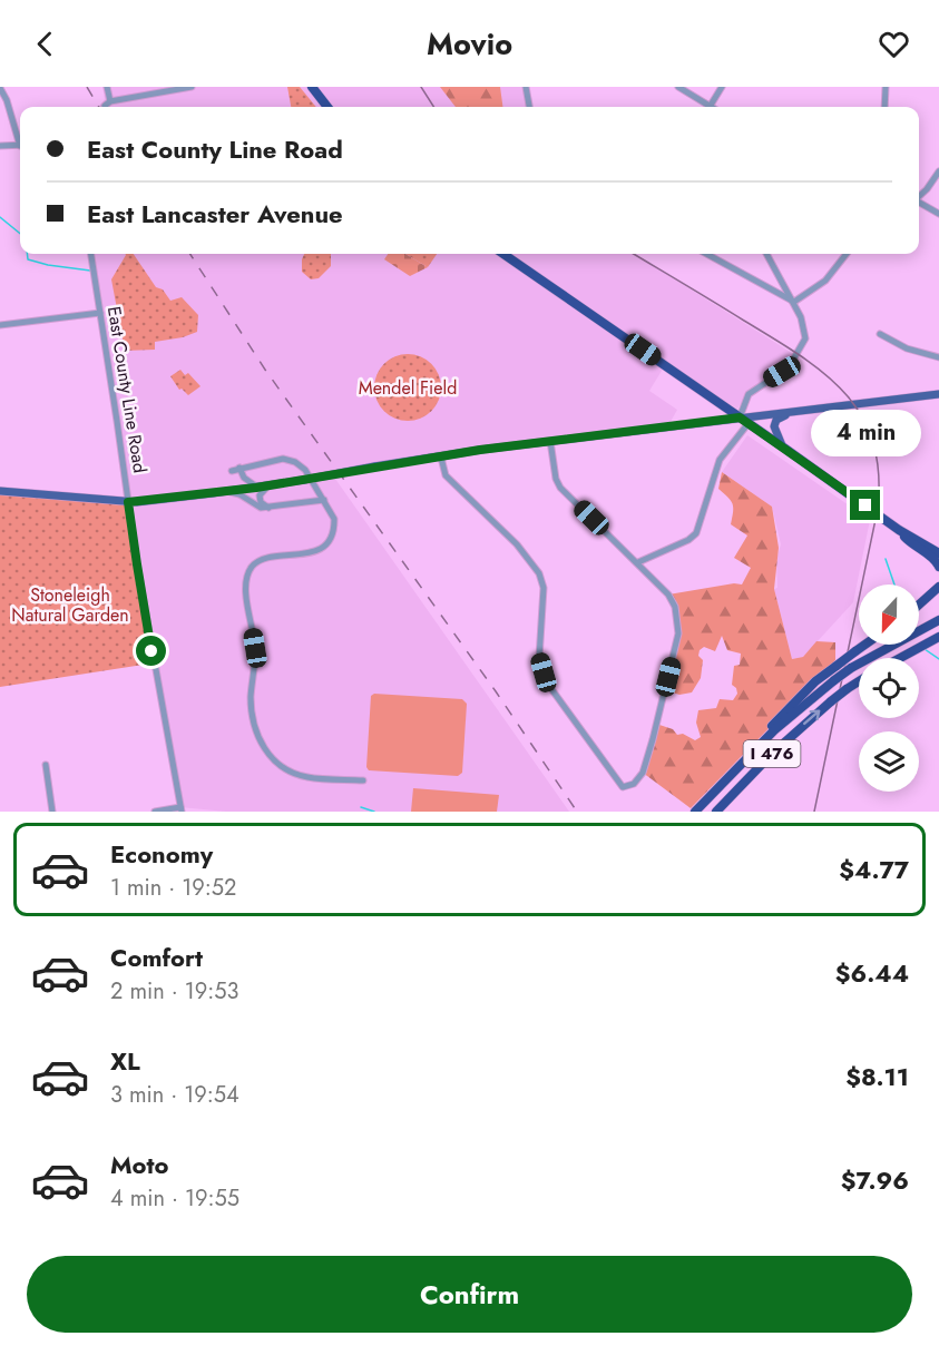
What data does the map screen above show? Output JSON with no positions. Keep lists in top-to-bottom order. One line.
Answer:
{"streets":{"highway":["I 476"],"street":["East County Line Road"]},"parks":["Mendel Field","Stoneleigh Natural Garden"],"north":"bottom","page":{"header":"Movio","banner":["East County Line Road","East Lancaster Avenue"],"bubble":"4 min","list":[{"name":"Economy","note":"1 min · 19:52","value":"$4.77"},{"name":"Comfort","note":"2 min · 19:53","value":"$6.44"},{"name":"XL","note":"3 min · 19:54","value":"$8.11"},{"name":"Moto","note":"4 min · 19:55","value":"$7.96"}],"buttons":"Confirm"}}
